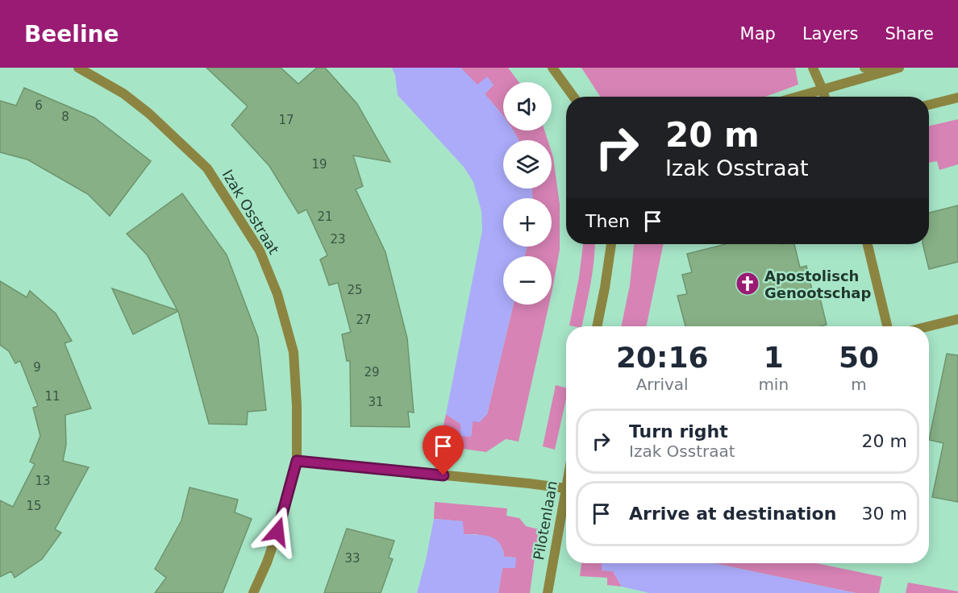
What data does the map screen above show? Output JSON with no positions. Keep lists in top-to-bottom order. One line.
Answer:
{"streets":{"street":["Izak Osstraat","Pilotenlaan"]},"places":{"church":["Apostolisch Genootschap"]},"house_numbers":["6","8","17","19","21","23","25","27","9","29","11","31","13","15","33"],"page":{"header":"Beeline","nav":["Map","Layers","Share"],"map_buttons":["+","−"],"turn":["20 m","Izak Osstraat"],"then":"Then","eta":["20:16","Arrival","1","min","50","m"],"list":[{"name":"Turn right","note":"Izak Osstraat","value":"20 m"},{"name":"Arrive at destination","value":"30 m"}]}}
